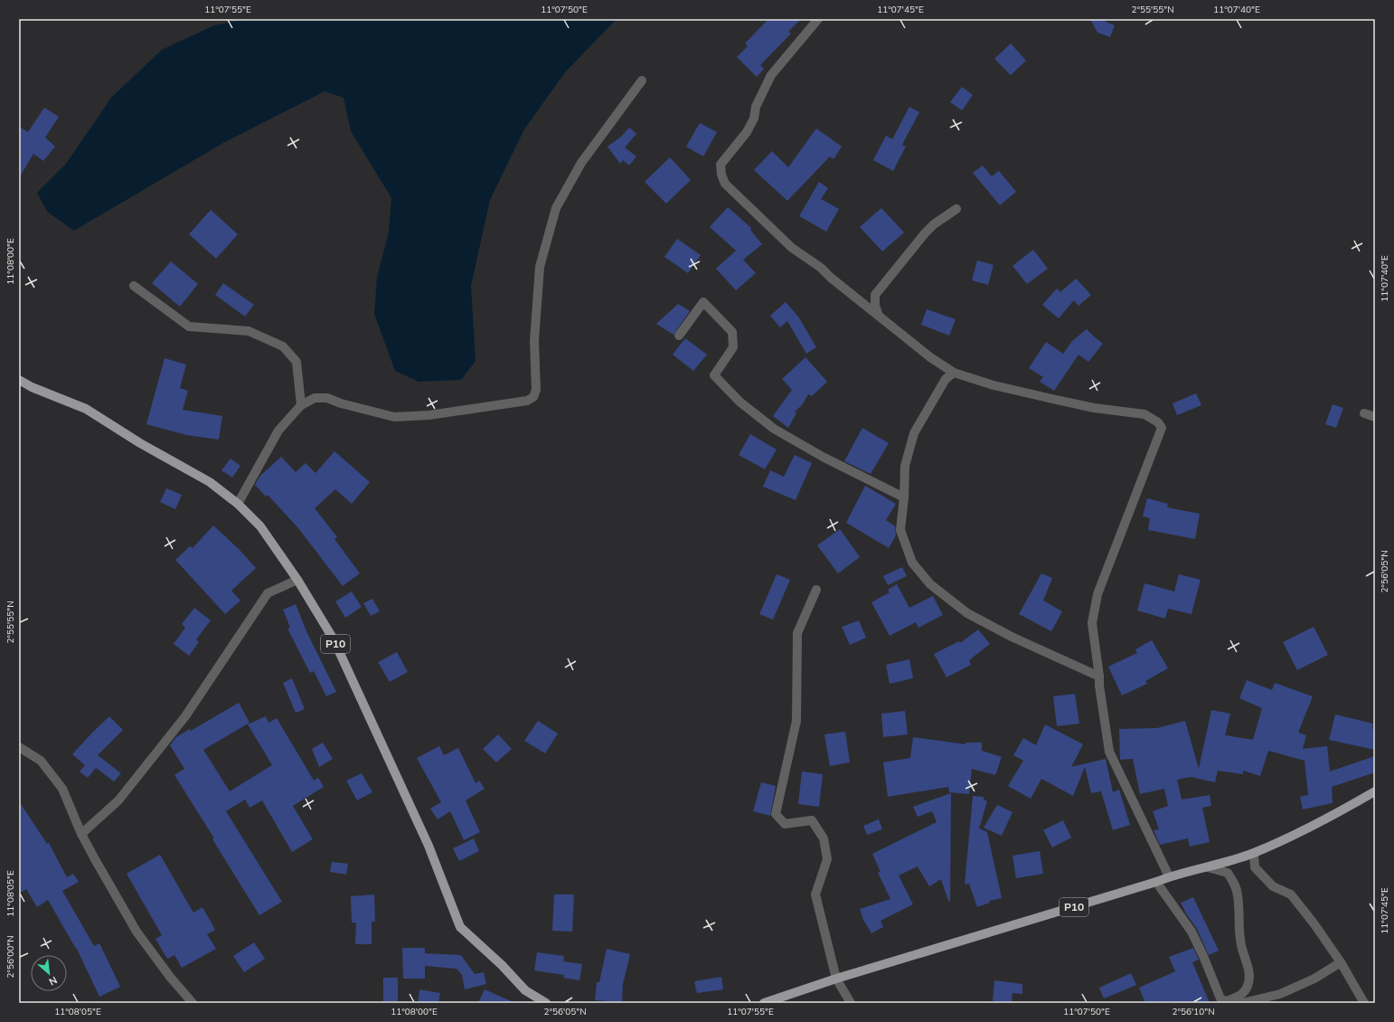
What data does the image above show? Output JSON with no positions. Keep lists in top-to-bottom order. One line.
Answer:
{"streets":{"main road":["P10"]},"north":"bottom right","coordinates":["11°07'55\"E","11°07'50\"E","11°07'45\"E","2°55'55\"N","11°07'40\"E","11°08'00\"E","2°56'05\"N","11°08'05\"E","2°56'00\"N","2°56'10\"N"]}
